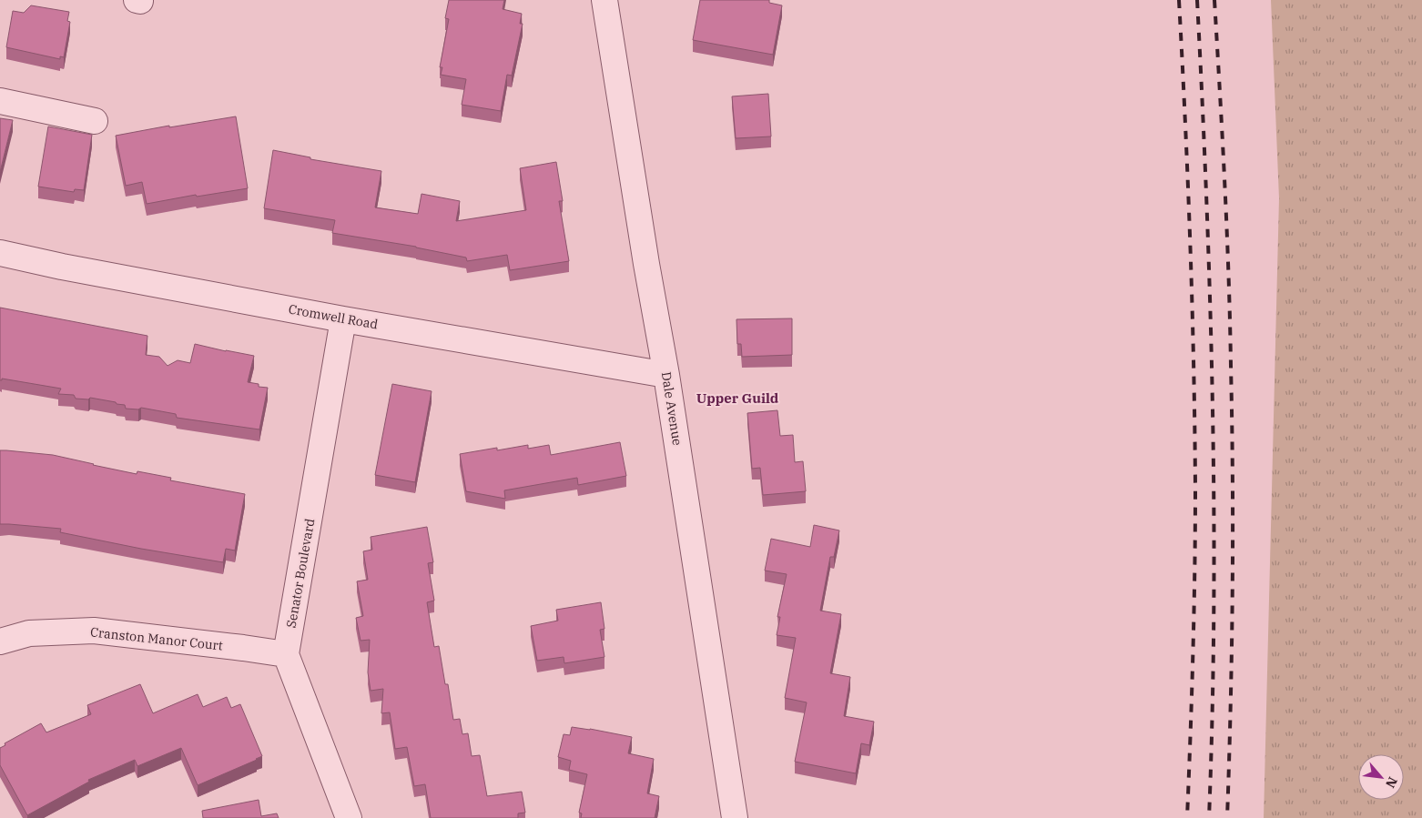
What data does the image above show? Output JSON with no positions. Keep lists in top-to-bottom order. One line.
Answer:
{"streets":{"street":["Cromwell Road","Dale Avenue","Senator Boulevard","Cranston Manor Court"]},"crossings":[["Cromwell Road","Dale Avenue"],["Cromwell Road","Senator Boulevard"],["Senator Boulevard","Cranston Manor Court"]],"districts":["Upper Guild"],"north":"bottom right"}
